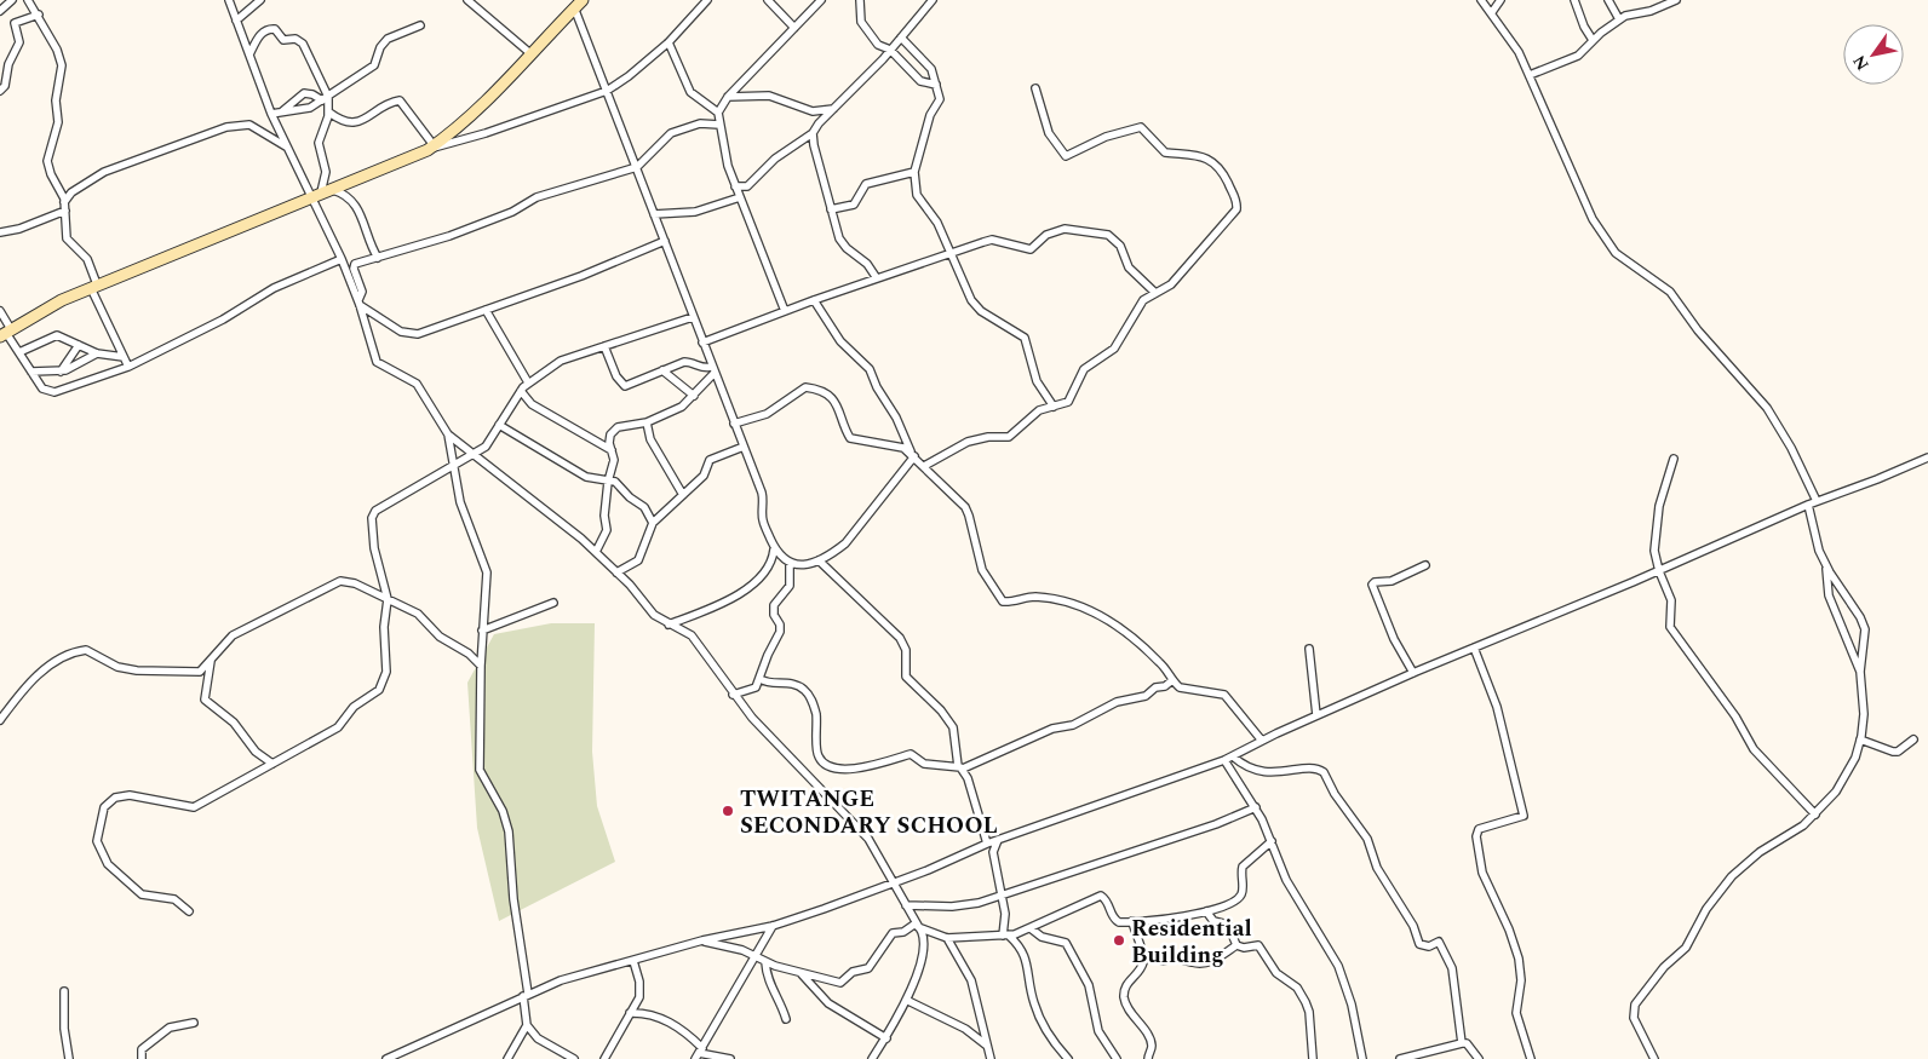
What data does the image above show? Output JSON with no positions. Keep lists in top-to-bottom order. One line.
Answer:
{"places":["TWITANGE SECONDARY SCHOOL","Residential Building"],"north":"bottom left"}
